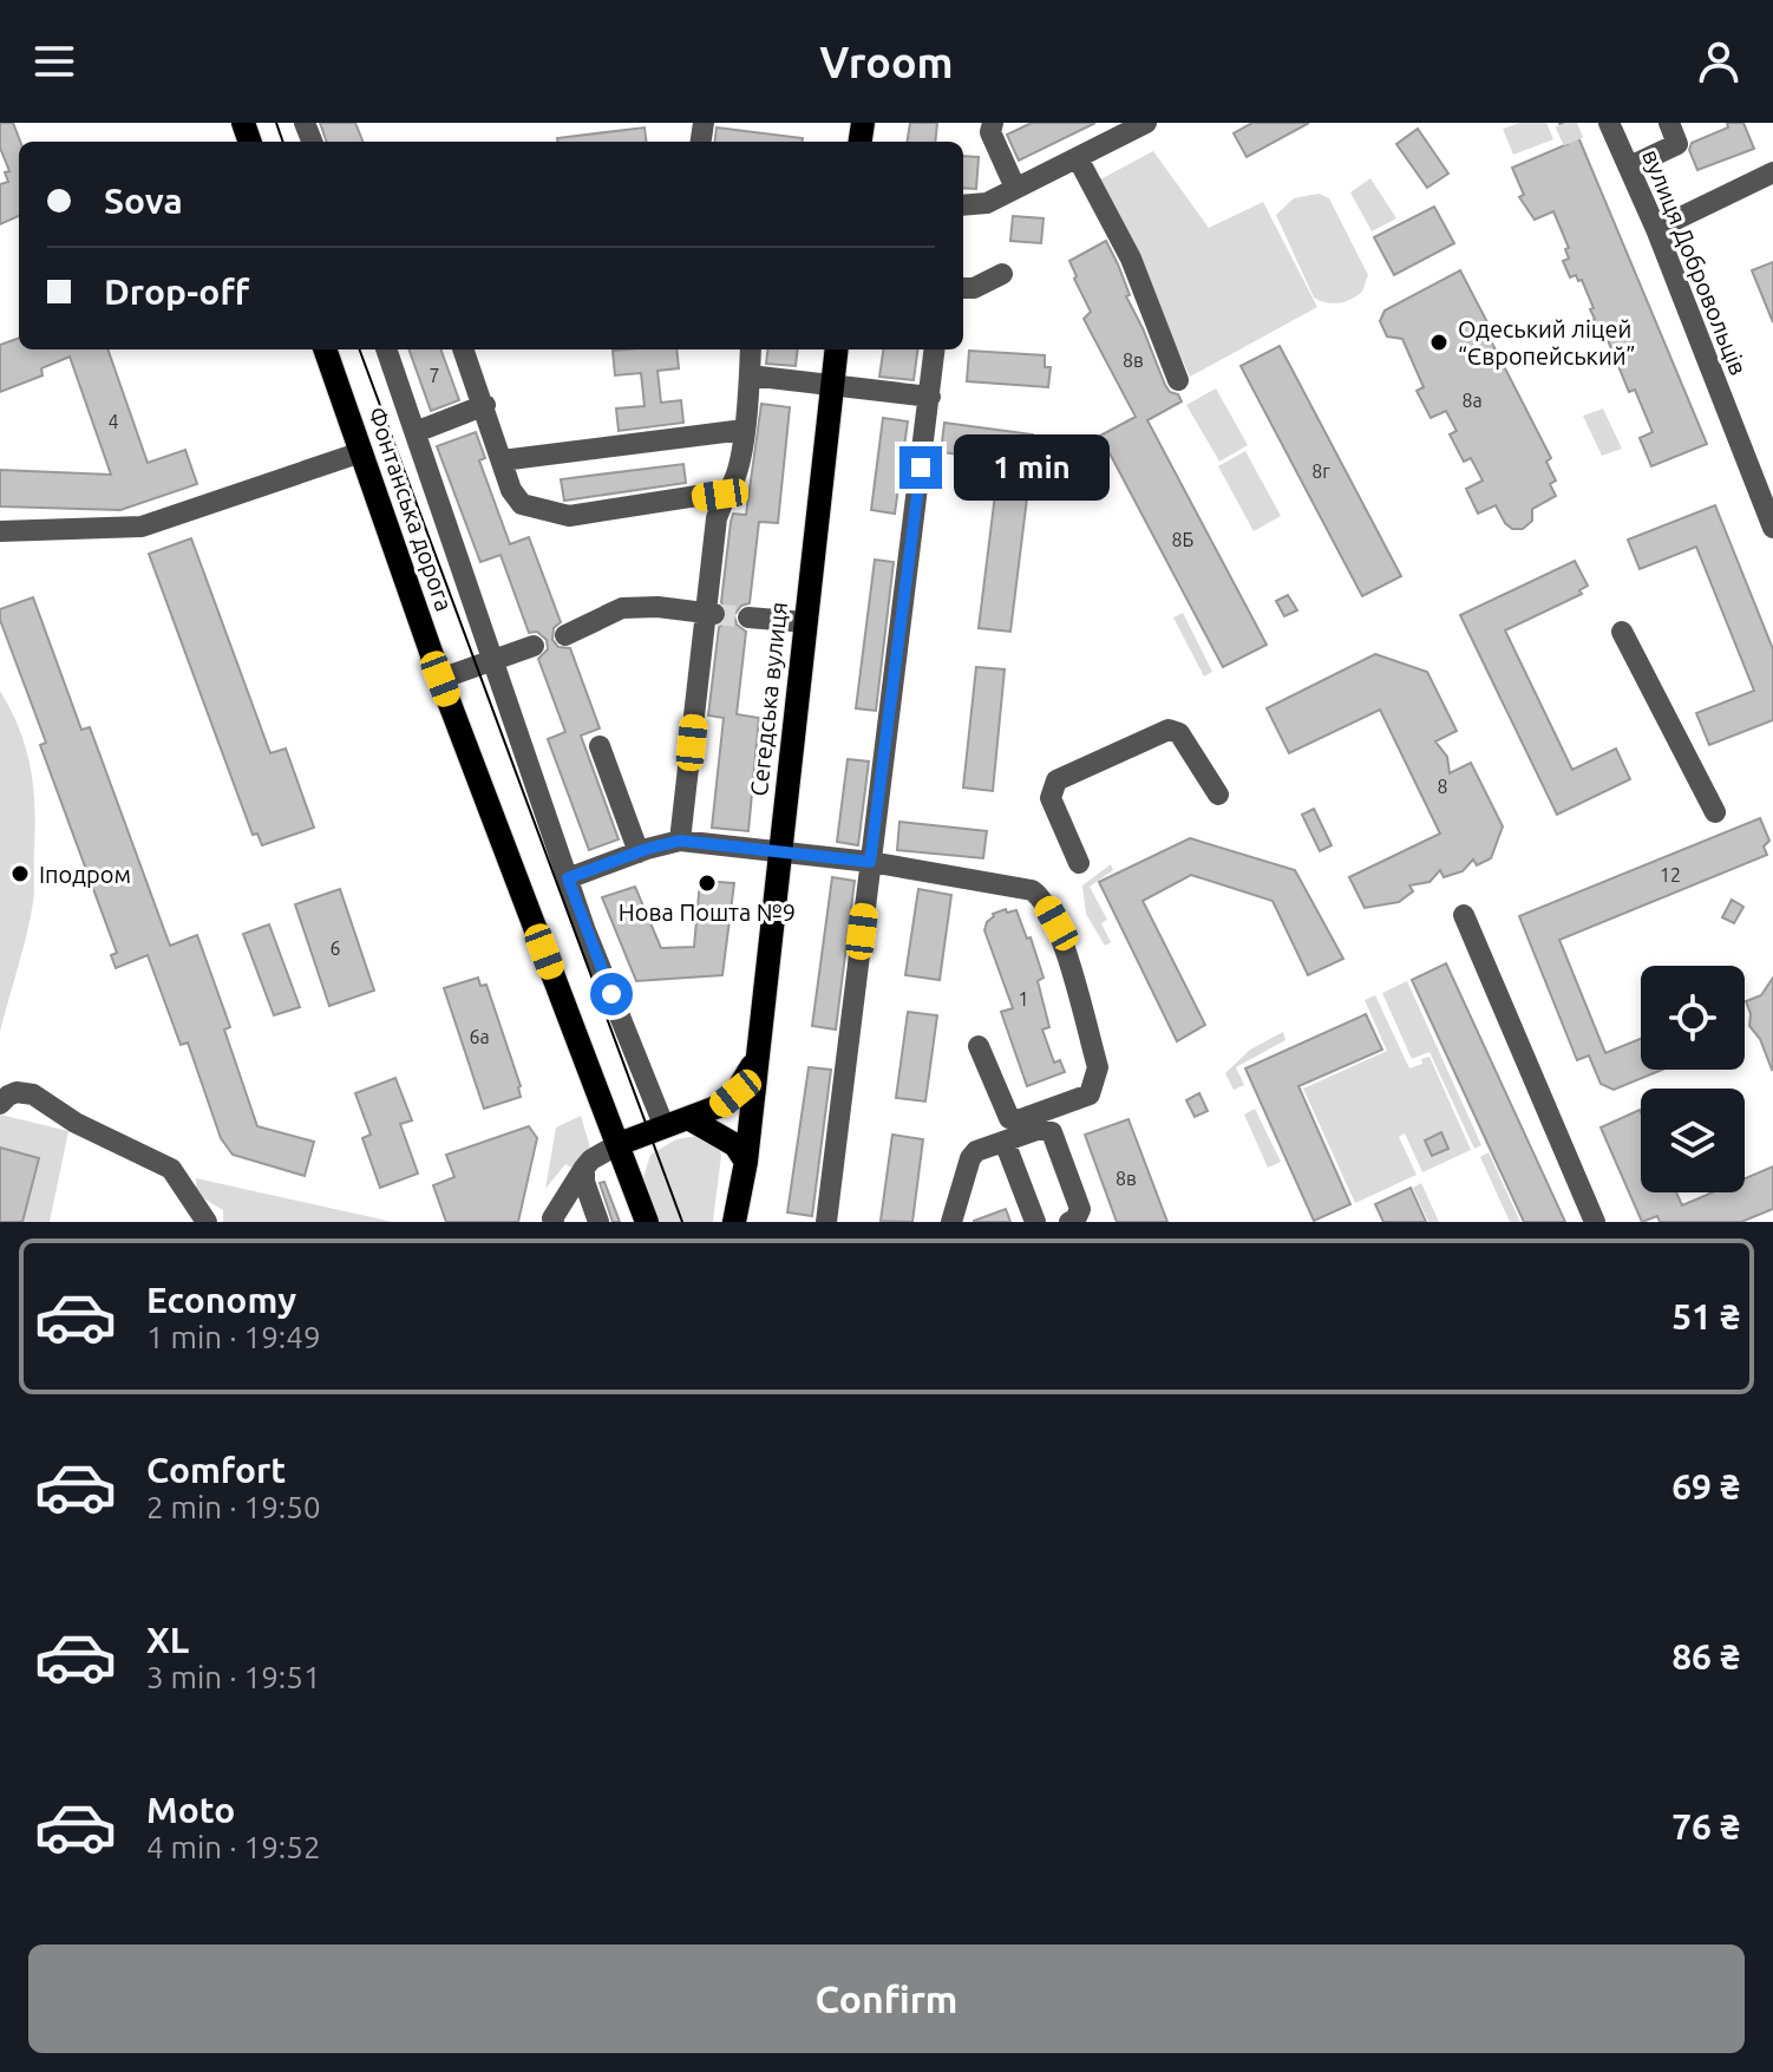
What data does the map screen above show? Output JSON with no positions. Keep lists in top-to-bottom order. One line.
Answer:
{"streets":{"main road":["Фонтанська дорога","Сегедська вулиця"],"street":["вулиця Добровольців"]},"crossings":[["Фонтанська дорога","Сегедська вулиця"]],"places":["Одеський ліцей “Європейський”","Іподром","Нова Пошта №9"],"house_numbers":["8в","7","8а","4","8г","8Б","8","12","6","1","6а","8в"],"page":{"header":"Vroom","banner":["Sova","Drop-off"],"bubble":"1 min","list":[{"name":"Economy","note":"1 min · 19:49","value":"51 ₴"},{"name":"Comfort","note":"2 min · 19:50","value":"69 ₴"},{"name":"XL","note":"3 min · 19:51","value":"86 ₴"},{"name":"Moto","note":"4 min · 19:52","value":"76 ₴"}],"buttons":"Confirm"}}
